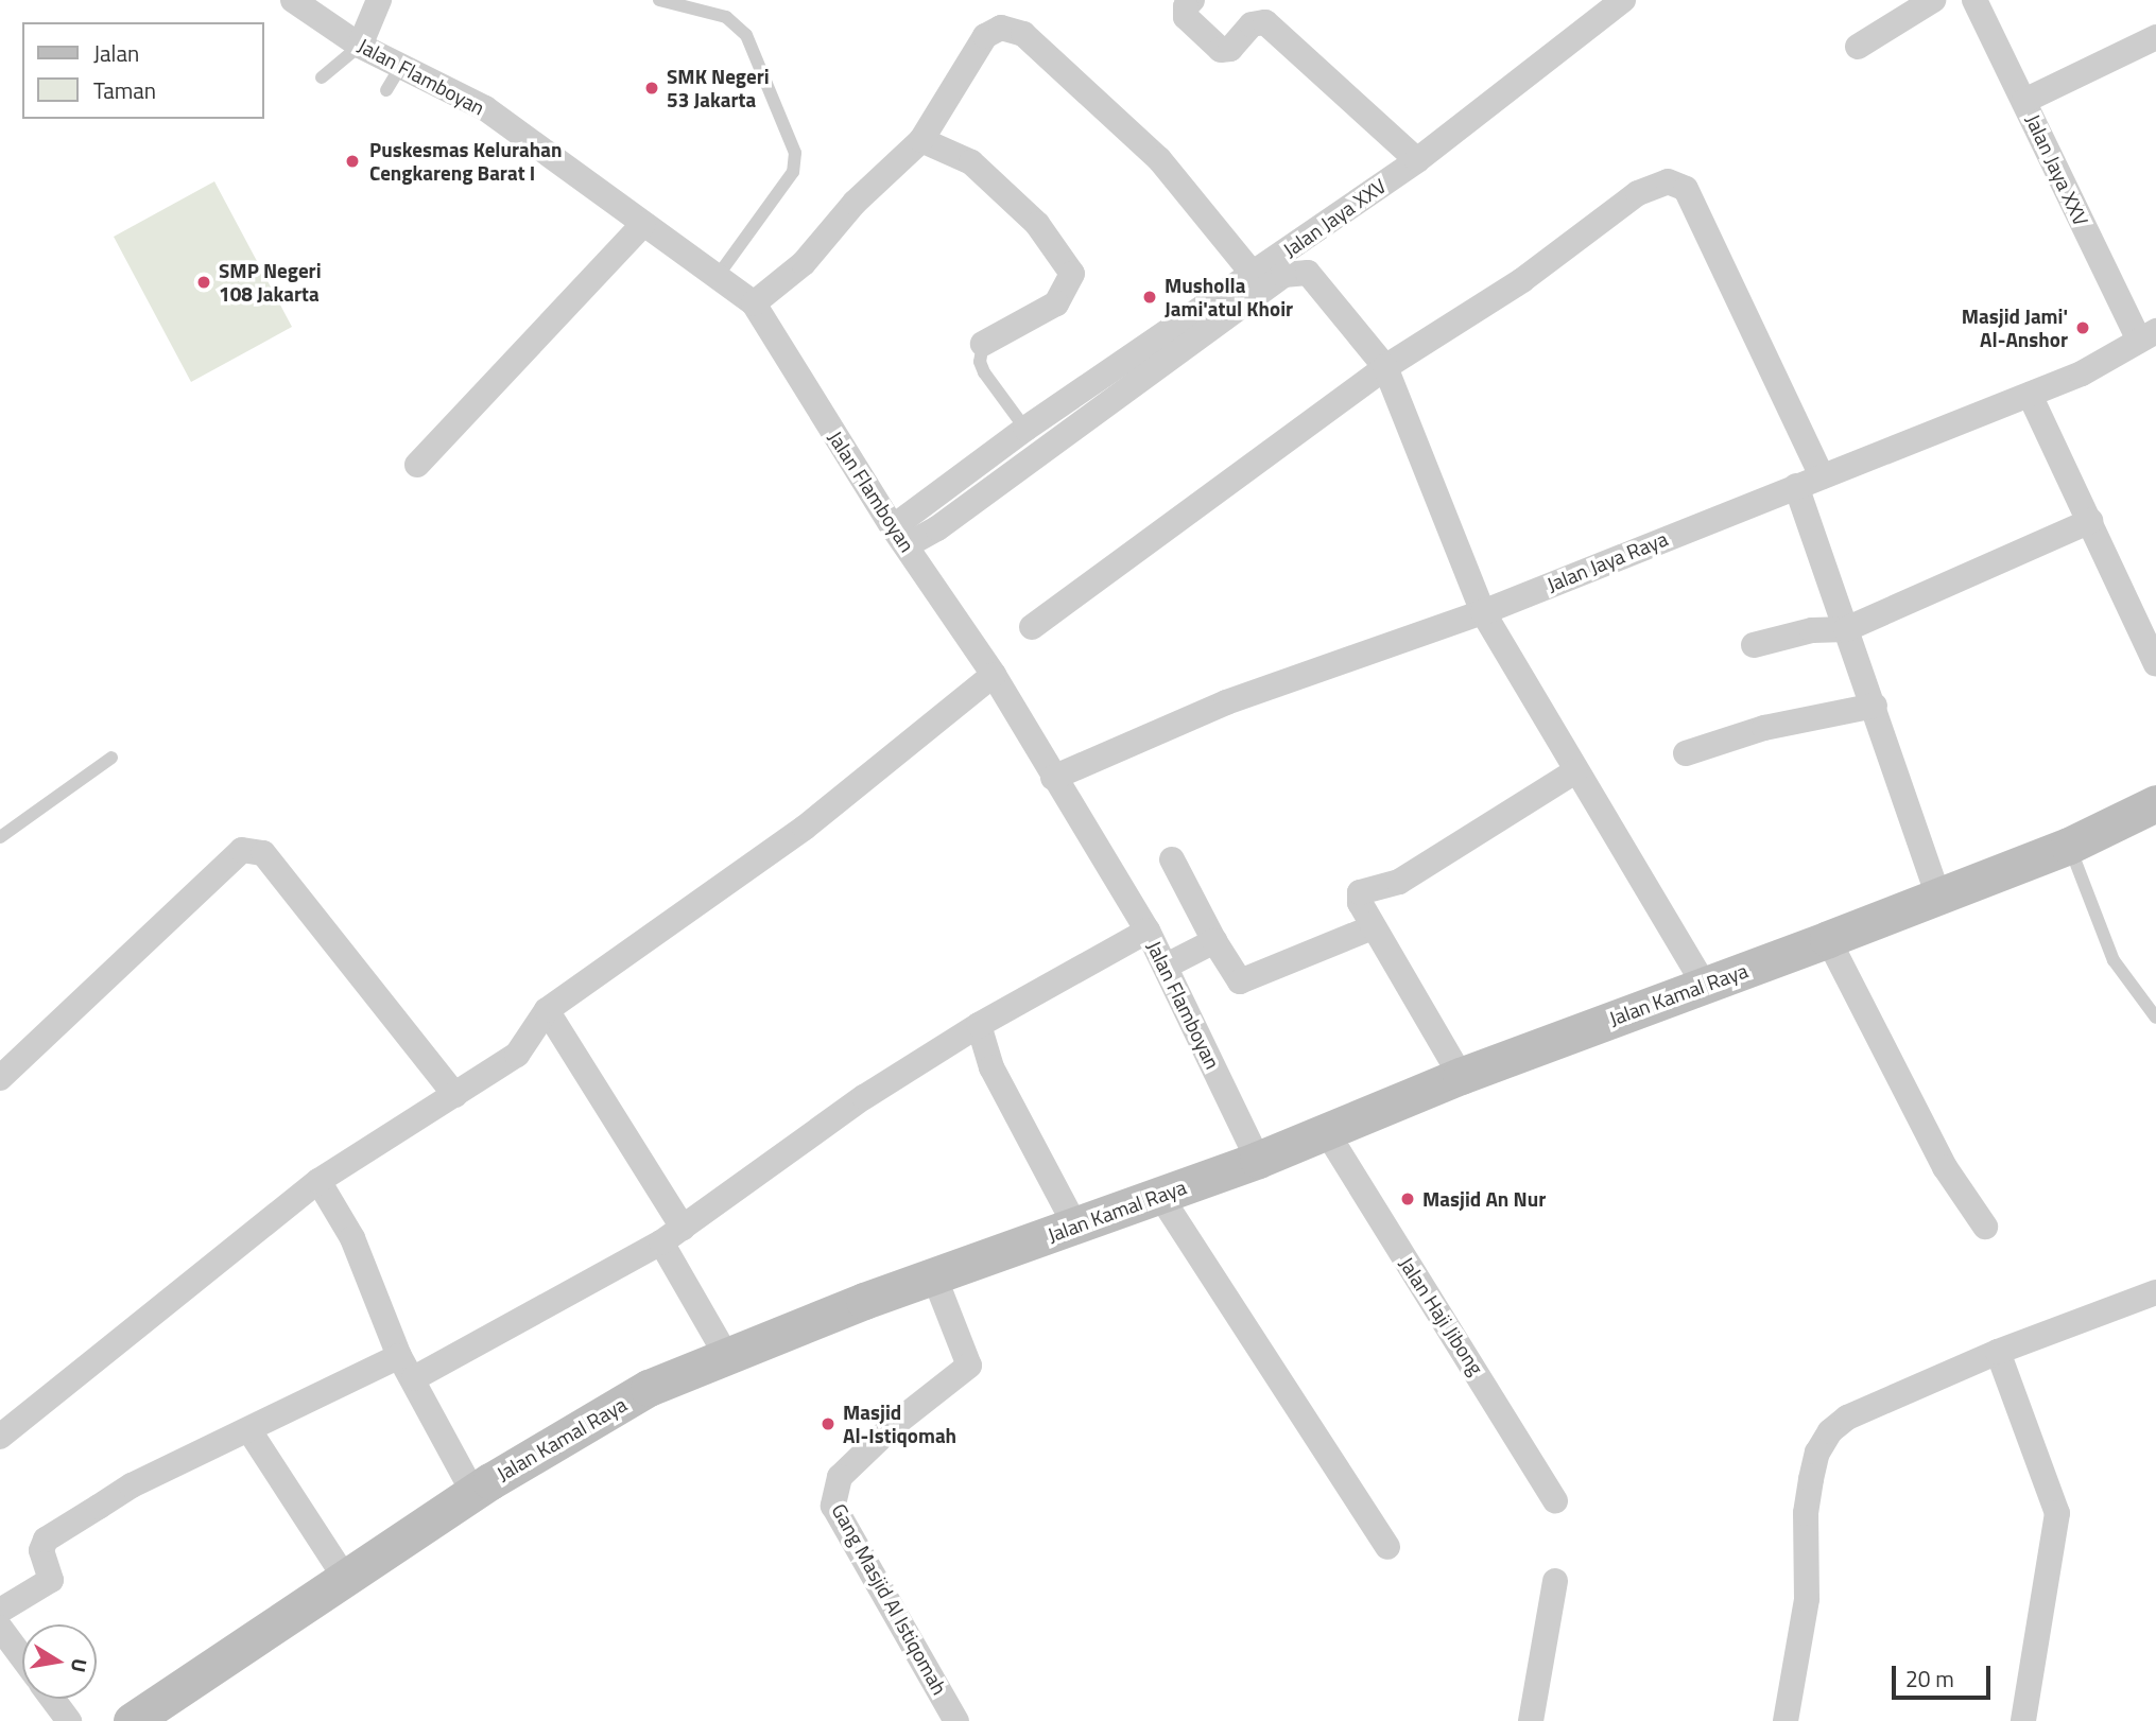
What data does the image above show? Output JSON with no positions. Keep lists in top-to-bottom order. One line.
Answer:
{"streets":{"main road":["Jalan Kamal Raya"],"street":["Jalan Flamboyan","Jalan Jaya XXV","Jalan Jaya Raya","Jalan Haji Jibong","Gang Masjid Al Istiqomah"]},"crossings":[["Jalan Flamboyan","Jalan Jaya XXV"],["Jalan Flamboyan","Jalan Jaya Raya"],["Jalan Flamboyan","Jalan Kamal Raya"],["Jalan Jaya XXV","Jalan Jaya Raya"],["Jalan Kamal Raya","Jalan Haji Jibong"],["Jalan Kamal Raya","Gang Masjid Al Istiqomah"]],"places":["SMK Negeri 53 Jakarta","Puskesmas Kelurahan Cengkareng Barat I","SMP Negeri 108 Jakarta","Musholla Jami'atul Khoir","Masjid Jami' Al-Anshor","Masjid An Nur","Masjid Al-Istiqomah"],"legend":["Jalan","Taman"],"scale_bar":"20 m","north":"right"}
